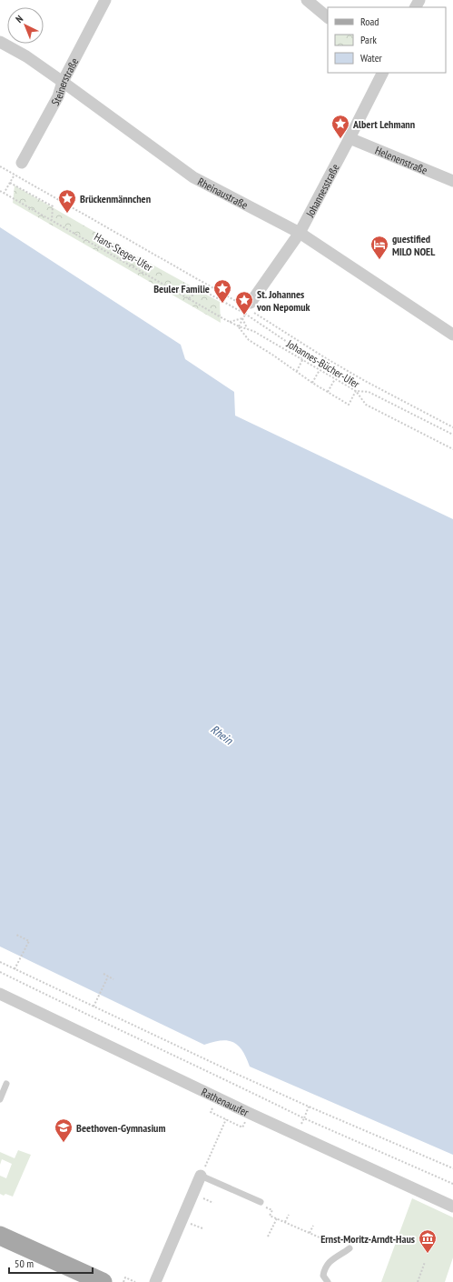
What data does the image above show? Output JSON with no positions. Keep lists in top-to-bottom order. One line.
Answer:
{"streets":{"street":["Steinerstraße","Helenenstraße","Johannesstraße","Rheinaustraße","Rathenauufer"],"path":["Hans-Steger-Ufer","Johannes-Bücher-Ufer"]},"crossings":[["Steinerstraße","Rheinaustraße"],["Helenenstraße","Johannesstraße"],["Johannesstraße","Rheinaustraße"],["Hans-Steger-Ufer","Johannes-Bücher-Ufer"]],"water":["Rhein"],"places":{"place":["Albert Lehmann","Brückenmännchen","Beuler Familie","St. Johannes von Nepomuk"],"hotel":["guestified MILO NOEL"],"school or university":["Beethoven-Gymnasium"],"museum":["Ernst-Moritz-Arndt-Haus"]},"legend":["Road","Park","Water"],"scale_bar":"50 m","north":"top left"}
